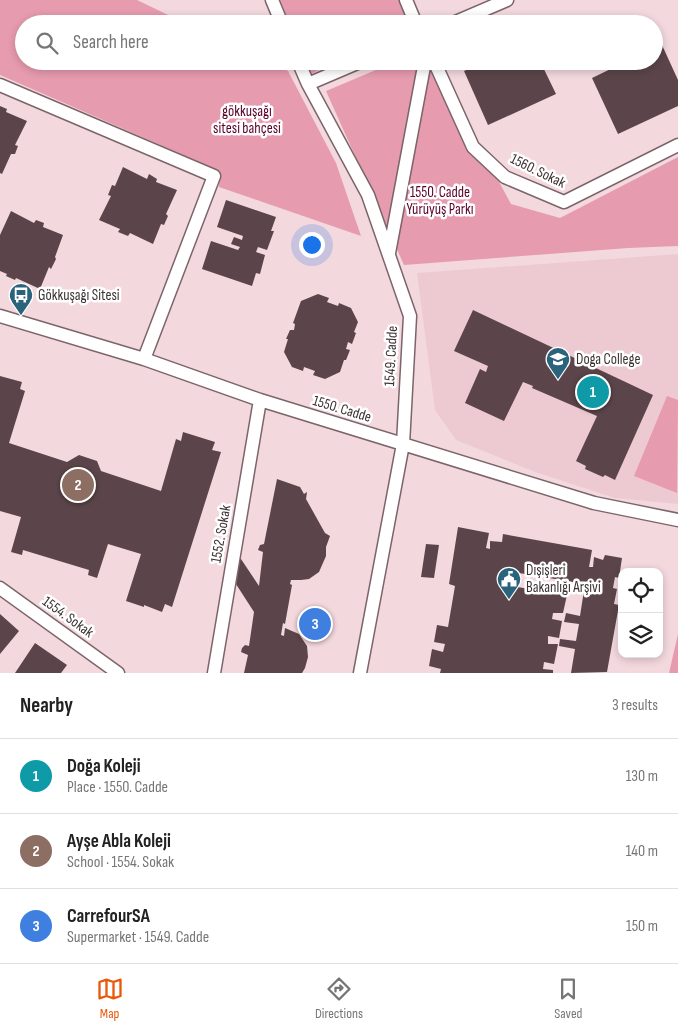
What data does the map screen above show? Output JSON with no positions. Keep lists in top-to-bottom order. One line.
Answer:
{"streets":{"street":["1560. Sokak","1549. Cadde","1550. Cadde","1552. Sokak","1554. Sokak"]},"crossings":[["1549. Cadde","1550. Cadde"],["1550. Cadde","1552. Sokak"]],"parks":["gökkuşağı sitesi bahçesi","1550. Cadde Yürüyüş Parkı"],"places":{"bus stop":["Gökkuşağı Sitesi"],"school or university":["Doga College"],"public building":["Dışişleri Bakanlığı Arşivi"]},"page":{"search":"Search here","pins":["1","2","3"],"heading":["Nearby","3 results"],"list":[{"mark":"1","name":"Doğa Koleji","note":"Place · 1550. Cadde","value":"130 m"},{"mark":"2","name":"Ayşe Abla Koleji","note":"School · 1554. Sokak","value":"140 m"},{"mark":"3","name":"CarrefourSA","note":"Supermarket · 1549. Cadde","value":"150 m"}],"nav":["Map","Directions","Saved"]}}
